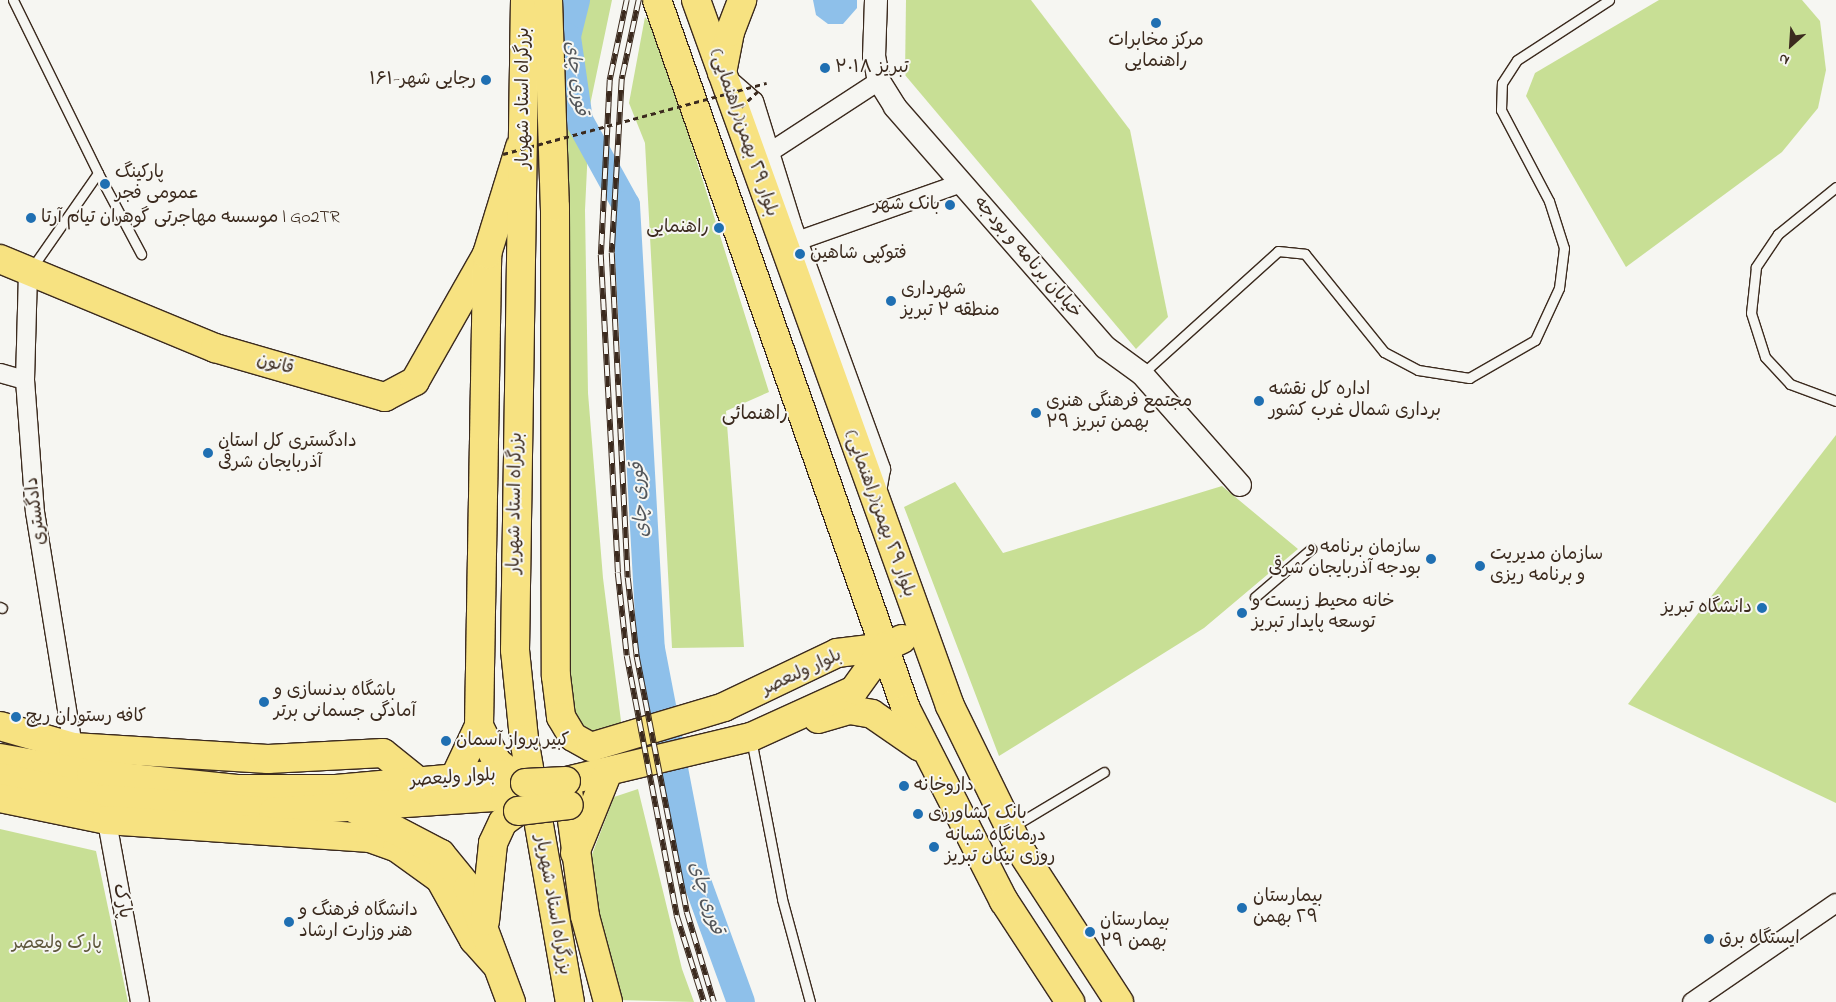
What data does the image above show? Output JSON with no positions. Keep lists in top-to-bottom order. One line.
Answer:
{"streets":{"main road":["بزرگراه استاد شهریار","بلوار ٢٩ بهمن(راهنمایی)","قانون","بلوار ولىعصر","بلوار ولیعصر"],"street":["خیابان برنامه و بودجه","دادگستری","پارک"]},"crossings":[["بزرگراه استاد شهریار","بلوار ولىعصر"],["بلوار ٢٩ بهمن(راهنمایی)","بلوار ولىعصر"],["قانون","دادگستری"],["بلوار ولیعصر","پارک"]],"districts":["راهنمائی"],"water":["قوری چای"],"parks":["پارک ولیعصر"],"places":["مرکز مخابرات راهنمایی","تبریز ۲۰۱۸","۱۶۱-رجایی شهر","پارکینگ عمومی فجر","بانک شهر","موسسه مهاجرتی گوهران تیام آرتا | Go2TR","راهنمایی","فتوکپی شاهین","شهرداری منطقه ۲ تبریز","اداره کل نقشه برداری شمال غرب کشور","مجتمع فرهنگی هنری ۲۹ بهمن تبریز","دادگستری کل استان آذربایجان شرقی","سازمان برنامه و بودجه آذربایجان شرقی","سازمان مدیریت و برنامه ریزی","دانشگاه تبریز","خانه محیط زیست و توسعه پایدار تبریز","باشگاه بدنسازی و آمادگی جسمانی برتر","کافه رستوران ریچ","کبیر پرواز آسمان","داروخانه","بانک کشاورزی","درمانگاه شبانه روزی نیکان تبریز","بیمارستان ٢٩ بهمن","دانشگاه فرهنگ و هنر وزارت ارشاد","بیمارستان ۲۹ بهمن","ایستگاه برق"],"north":"bottom left"}
